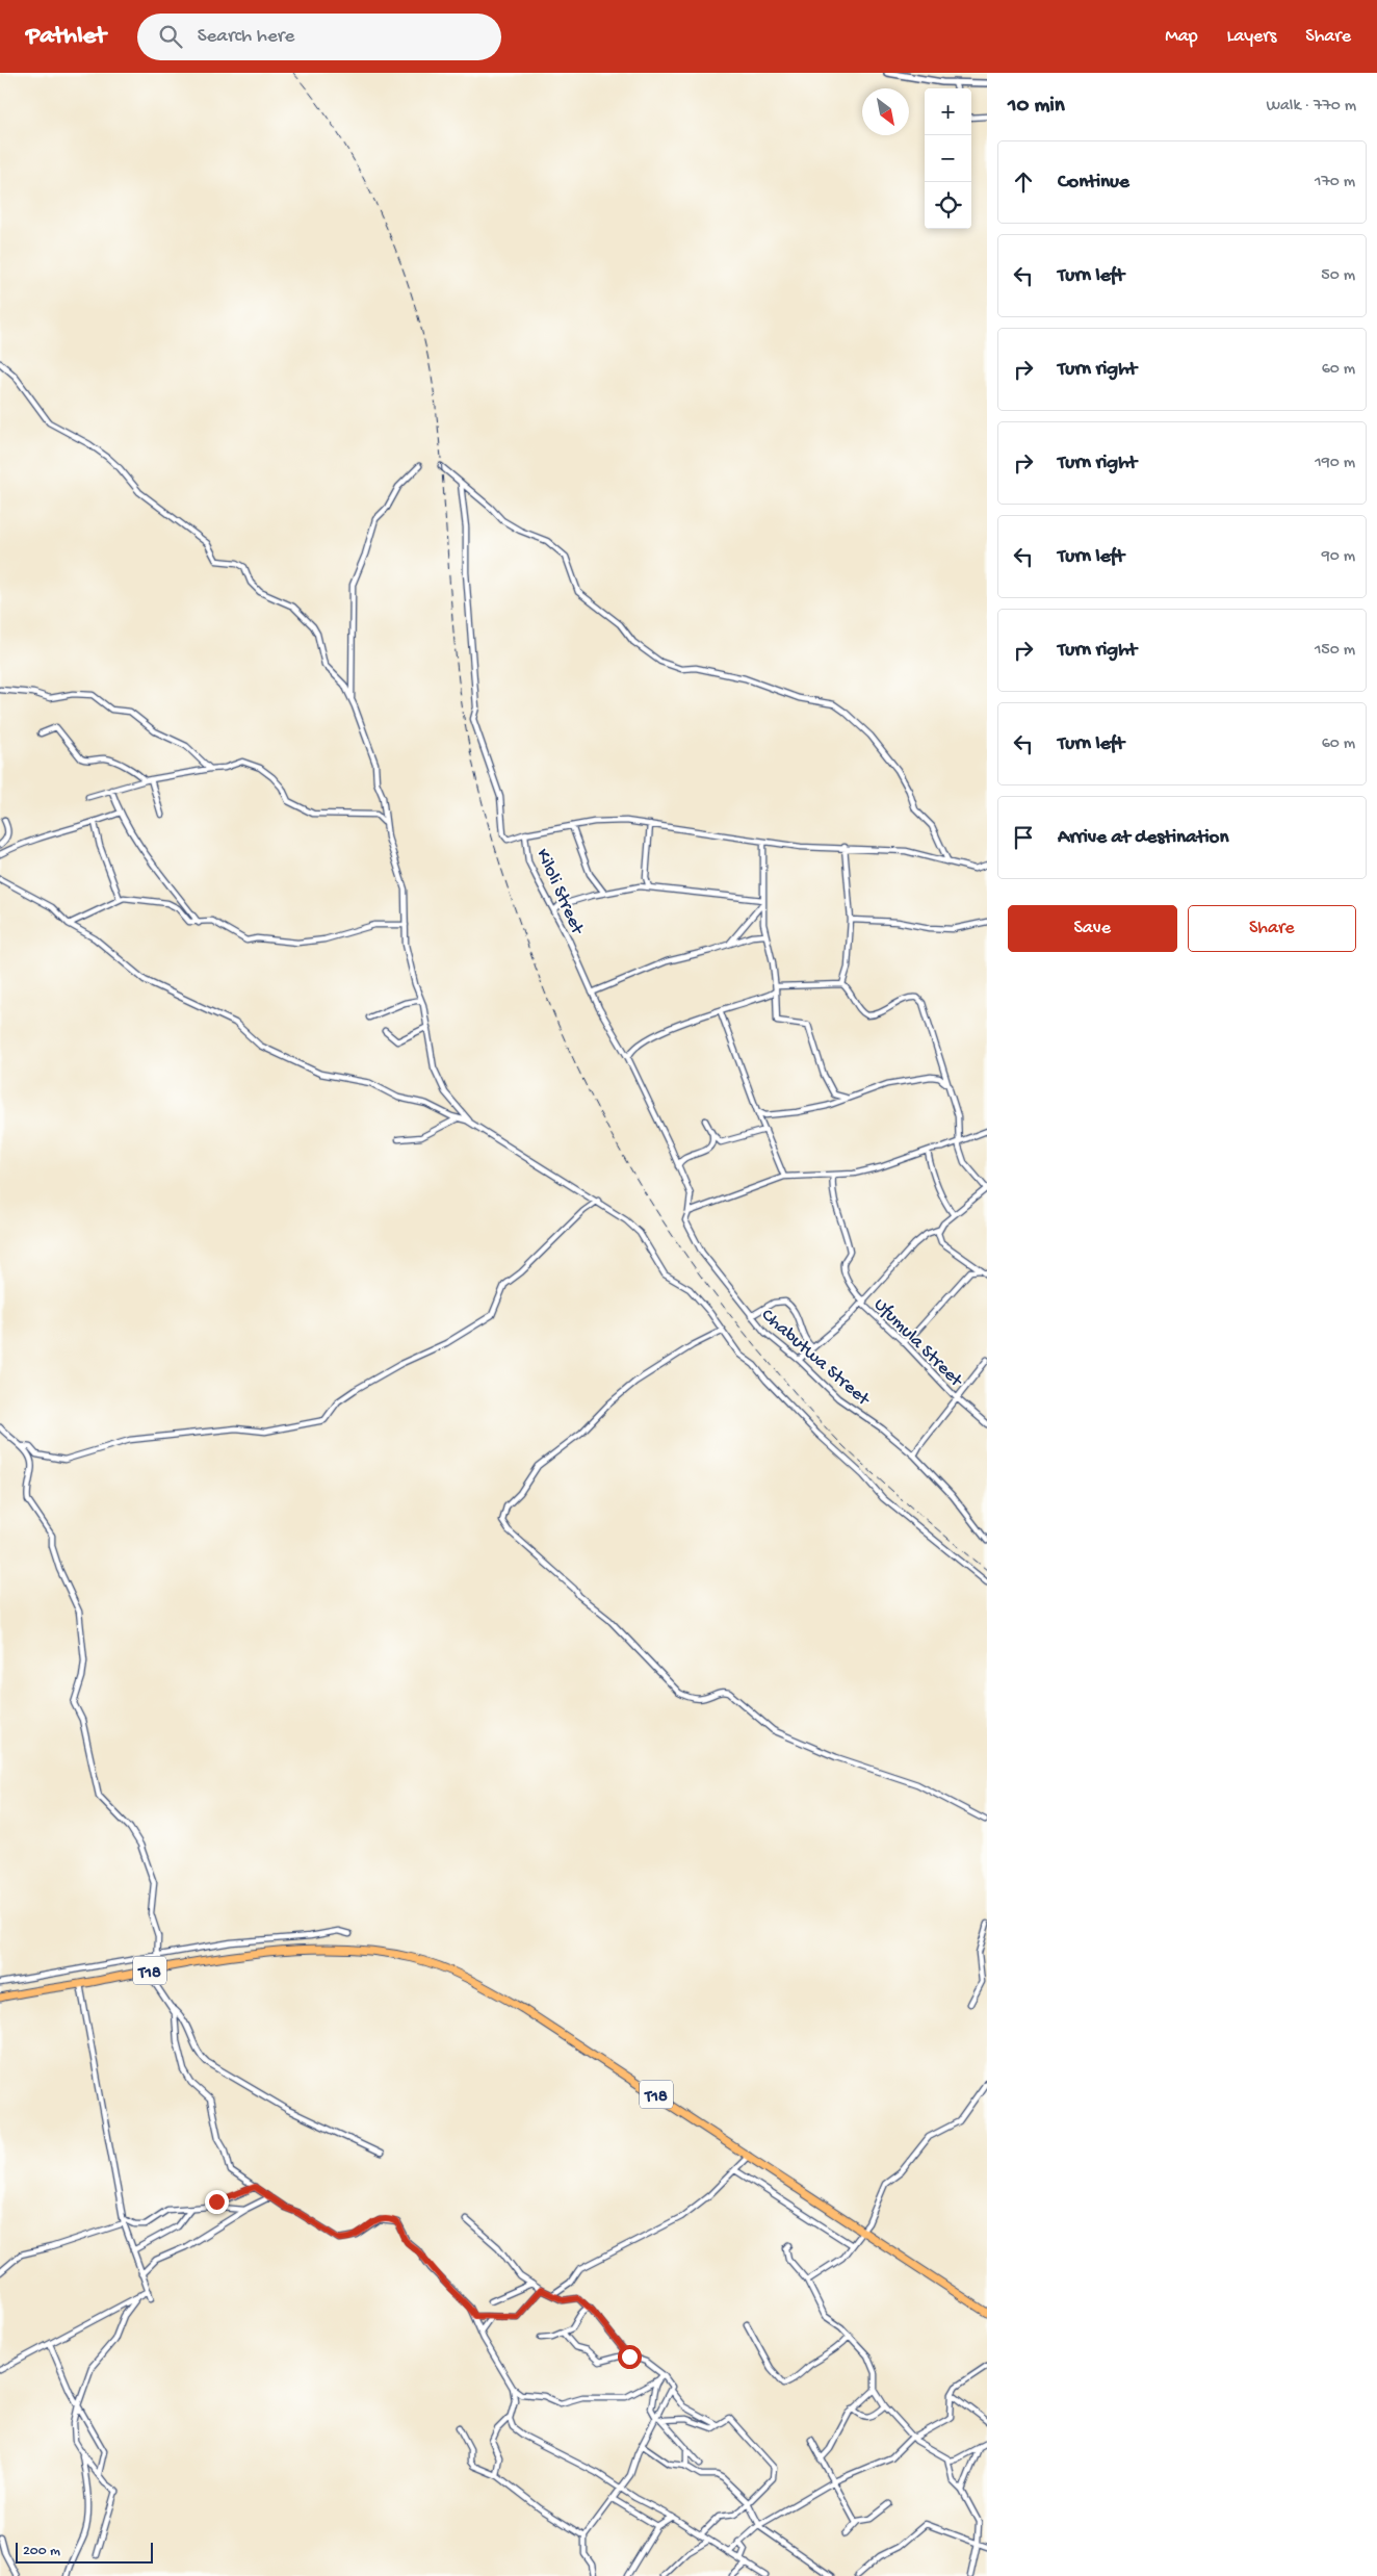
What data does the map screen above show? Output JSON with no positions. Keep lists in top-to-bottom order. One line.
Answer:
{"streets":{"highway":["T18"],"street":["Kiloli Street","Ufumula Street","Chabutwa Street"]},"crossings":[["Kiloli Street","Chabutwa Street"]],"scale_bar":"200 m","north":"bottom right","page":{"header":"Pathlet","search":"Search here","nav":["Map","Layers","Share"],"heading":["10 min","Walk · 770 m"],"map_buttons":["+","−"],"list":[["Continue","170 m"],["Turn left","50 m"],["Turn right","60 m"],["Turn right","190 m"],["Turn left","90 m"],["Turn right","150 m"],["Turn left","60 m"],"Arrive at destination"],"buttons":["Save","Share"],"scale":"200 m"}}
